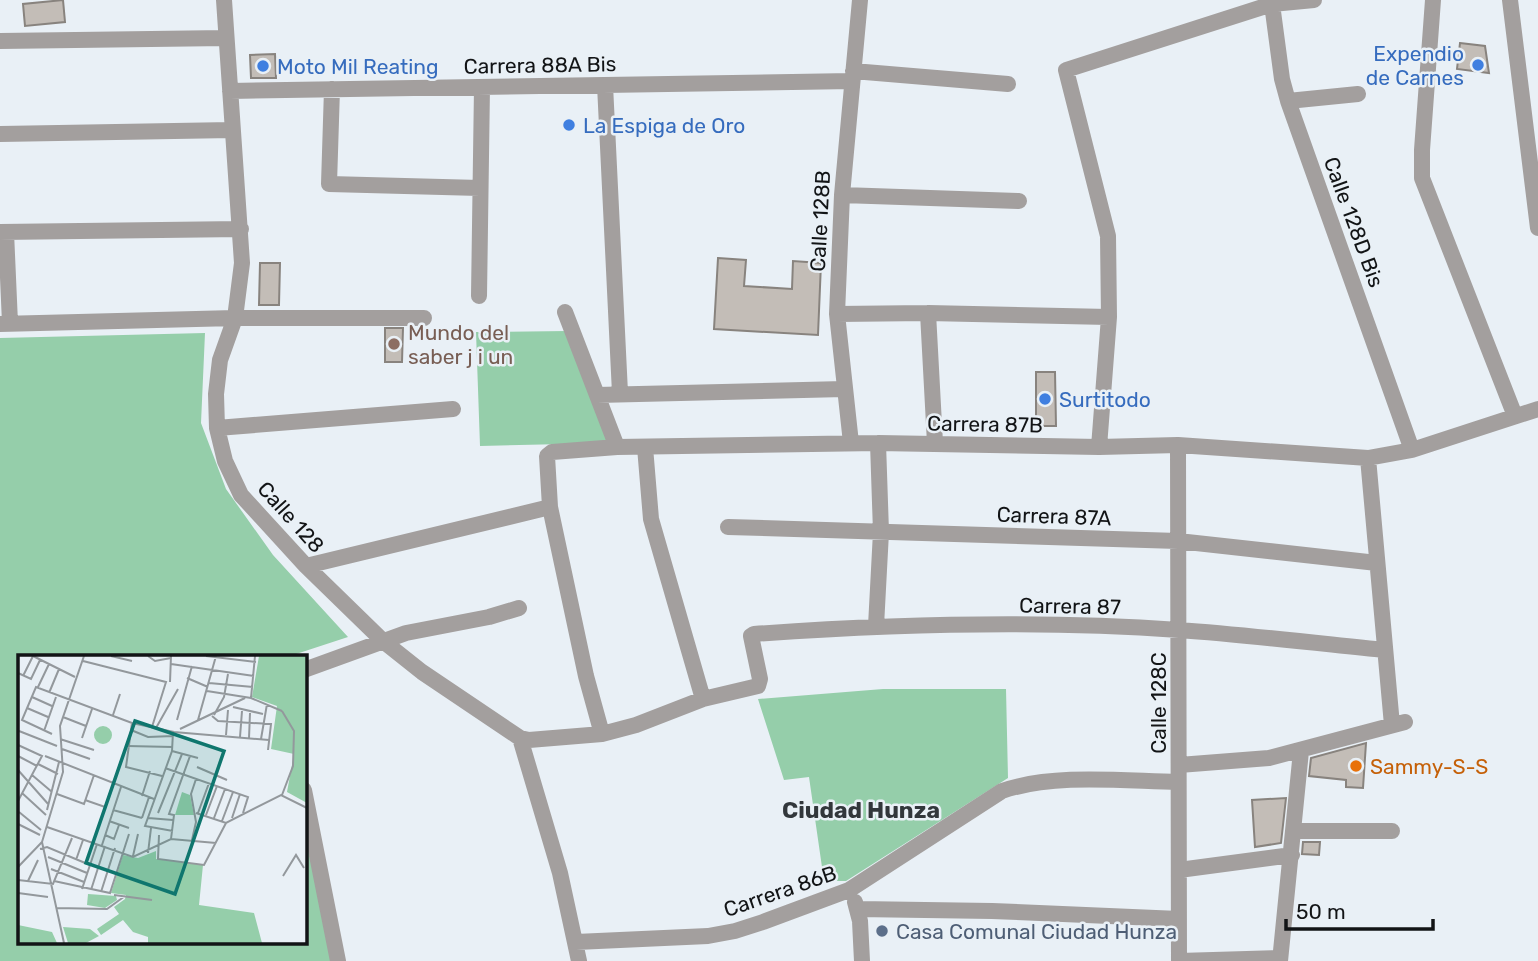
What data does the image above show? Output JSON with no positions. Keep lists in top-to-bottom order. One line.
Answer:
{"streets":{"street":["Carrera 88A Bis","Calle 128B","Calle 128D Bis","Carrera 87B","Carrera 87A","Calle 128","Carrera 87","Calle 128C","Carrera 86B"]},"crossings":[["Carrera 88A Bis","Calle 128B"],["Carrera 88A Bis","Calle 128"],["Calle 128B","Carrera 87B"],["Calle 128D Bis","Carrera 87B"],["Carrera 87B","Calle 128C"],["Carrera 87A","Calle 128C"],["Carrera 87","Calle 128C"],["Carrera 87","Carrera 86B"],["Calle 128C","Carrera 86B"]],"districts":["Ciudad Hunza"],"places":["Expendio de Carnes","Moto Mil Reating","La Espiga de Oro","Mundo del saber j i un","Surtitodo","Sammy-S-S","Casa Comunal Ciudad Hunza"],"scale_bar":"50 m"}
